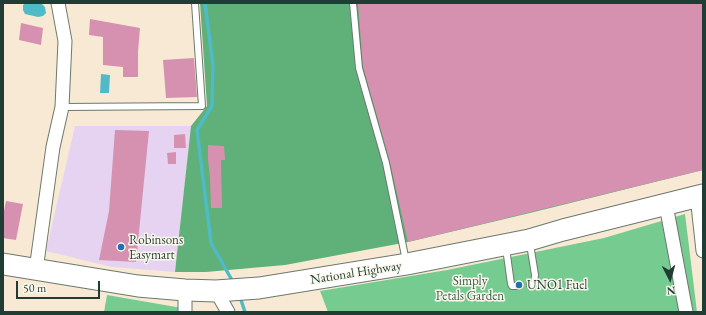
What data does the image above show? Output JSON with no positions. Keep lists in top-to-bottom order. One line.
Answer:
{"streets":{"main road":["National Highway"]},"parks":["Simply Petals Garden"],"places":["Robinsons Easymart","UNO1 Fuel"],"scale_bar":"50 m","north":"bottom"}
